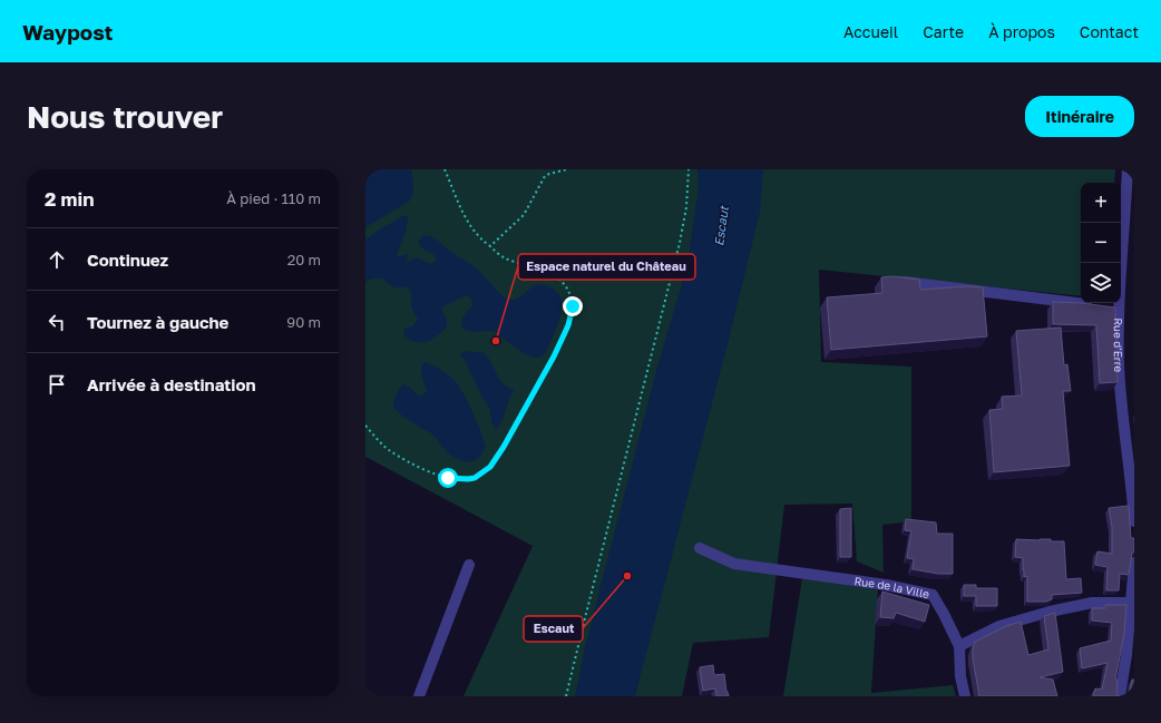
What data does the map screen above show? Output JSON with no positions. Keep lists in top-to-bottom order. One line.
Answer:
{"streets":{"street":["Rue d'Erre","Rue de la Ville"]},"water":["Escaut"],"places":["Espace naturel du Château","Escaut"],"page":{"header":"Waypost","nav":["Accueil","Carte","À propos","Contact"],"buttons":"Itinéraire","title":"Nous trouver","heading":["2 min","À pied · 110 m"],"map_buttons":["+","−"],"list":[["Continuez","20 m"],["Tournez à gauche","90 m"],"Arrivée à destination"]}}
